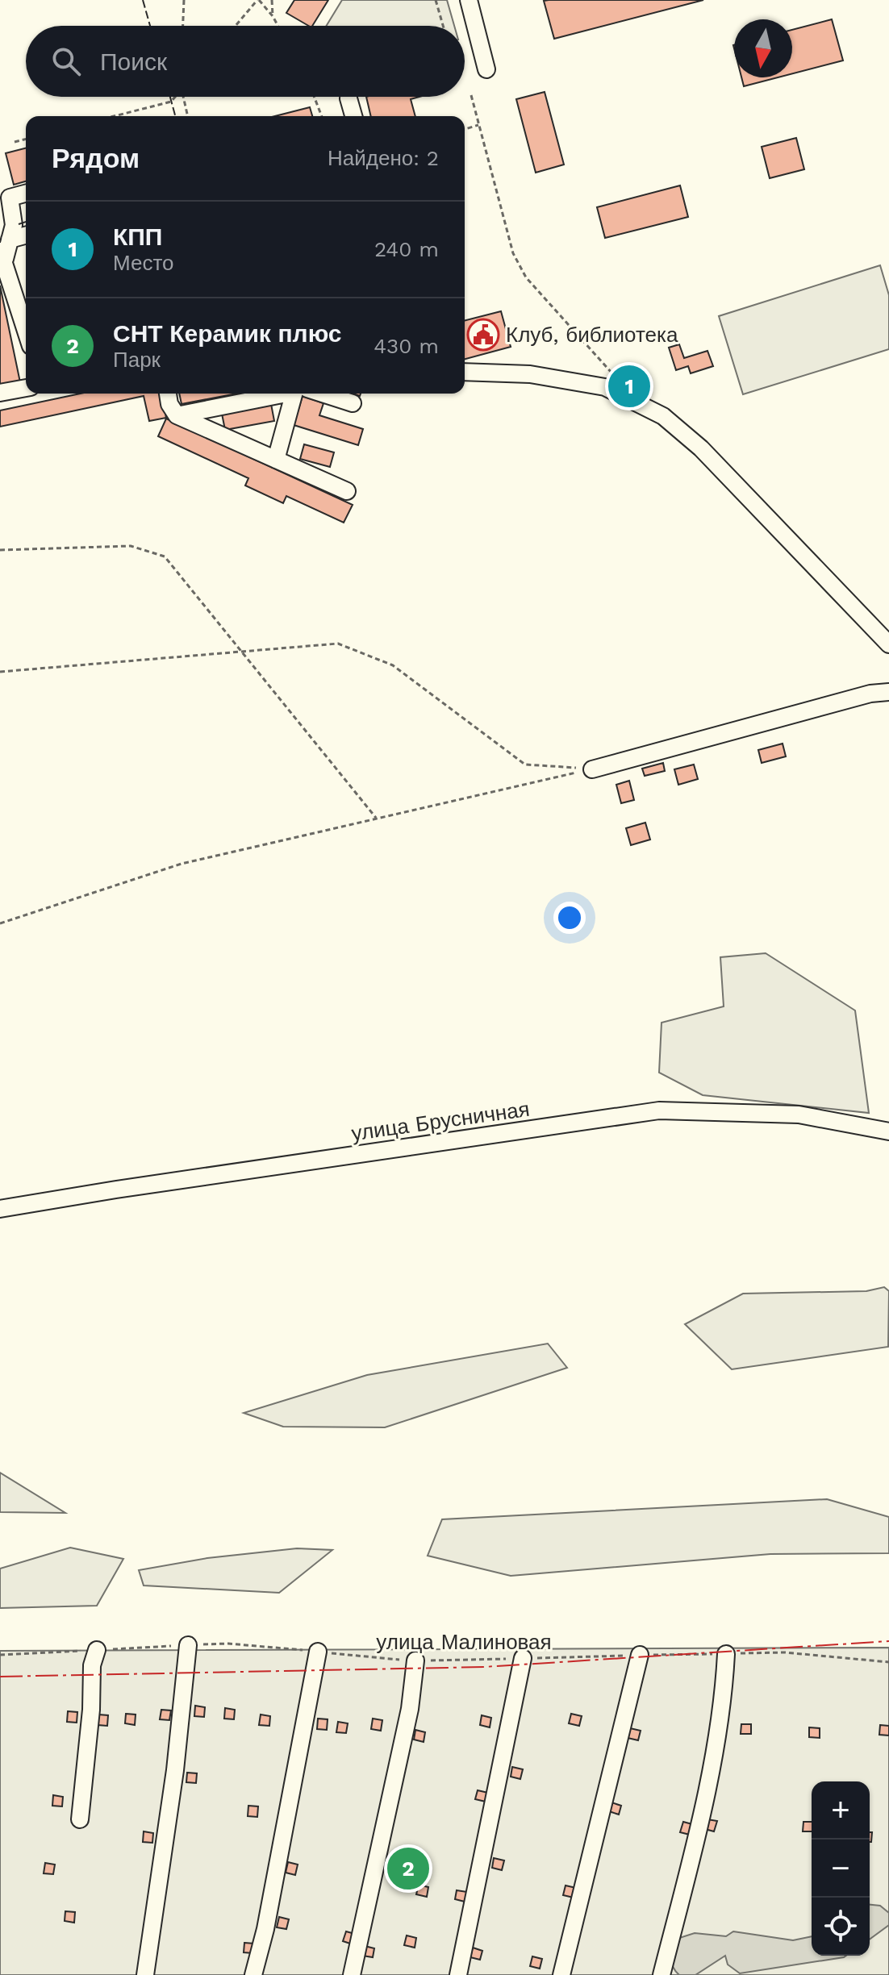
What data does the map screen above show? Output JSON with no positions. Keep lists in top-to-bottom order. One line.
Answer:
{"streets":{"street":["улица Брусничная"],"path":["улица Малиновая"]},"places":{"public building":["Клуб, библиотека"]},"north":"bottom","page":{"search":"Поиск","heading":["Рядом","Найдено: 2"],"list":[{"mark":"1","name":"КПП","note":"Место","value":"240 m"},{"mark":"2","name":"СНТ Керамик плюс","note":"Парк","value":"430 m"}],"pins":["1","2"],"map_buttons":["+","−"]}}
